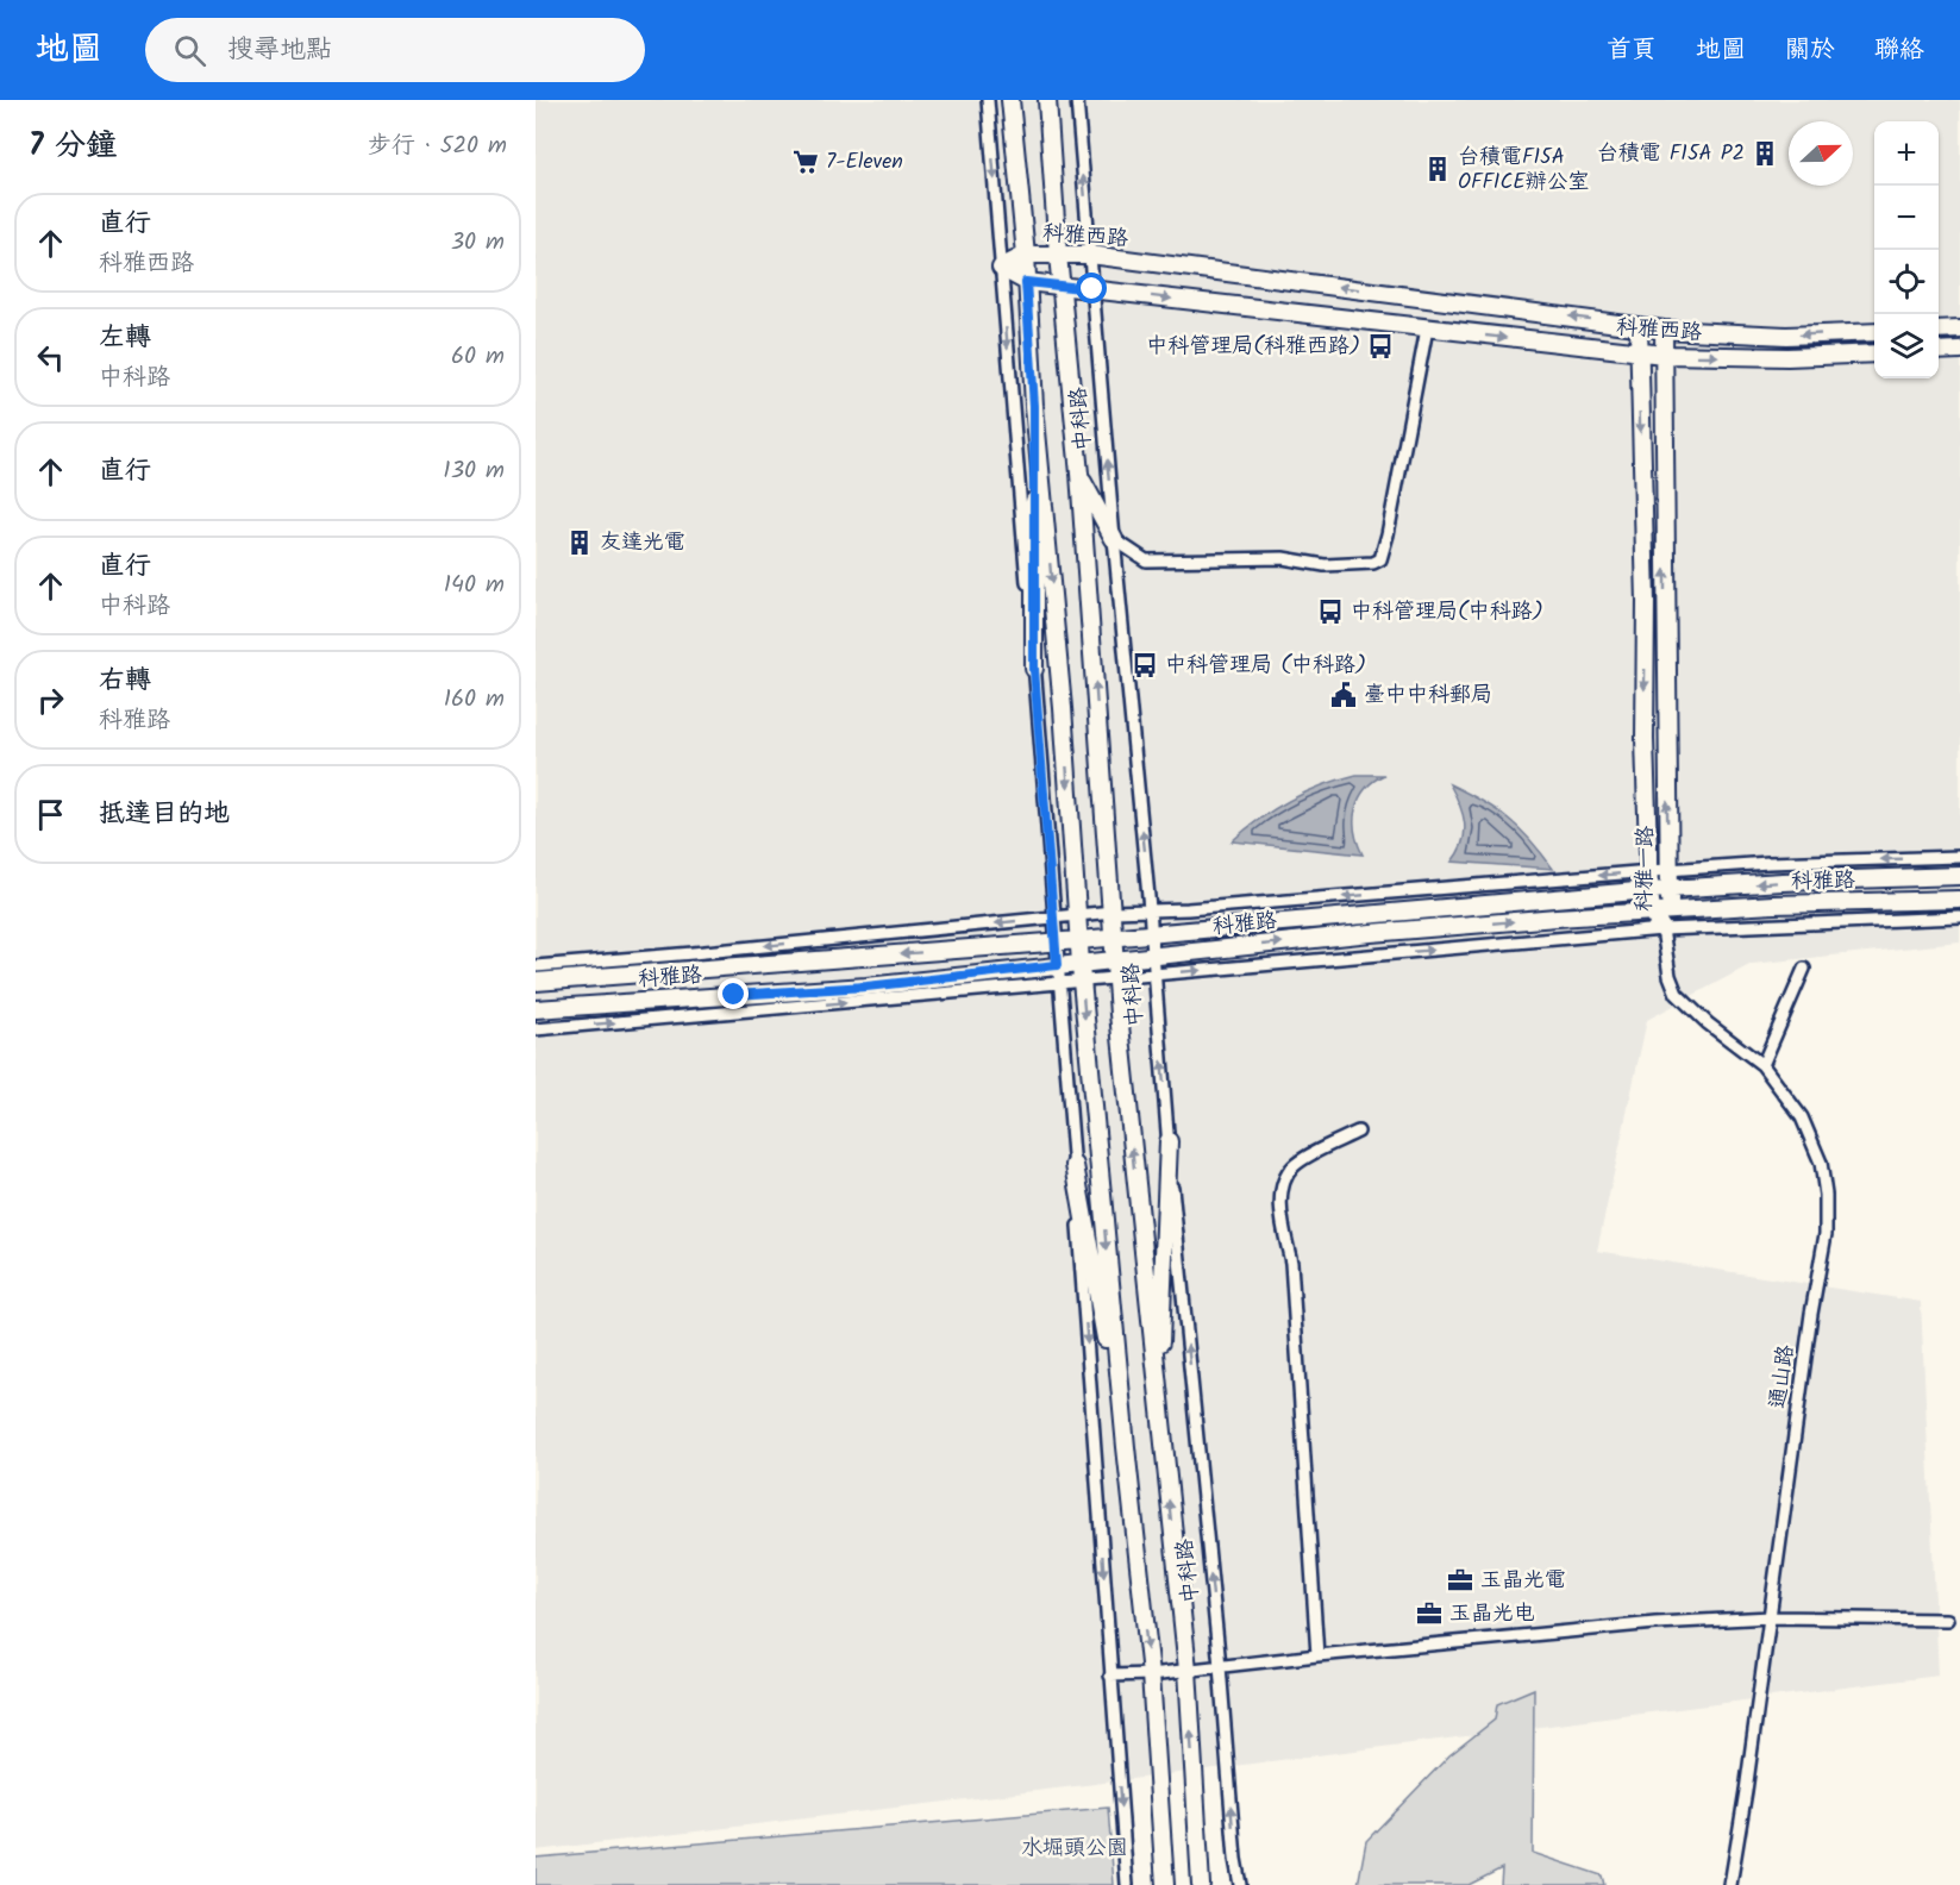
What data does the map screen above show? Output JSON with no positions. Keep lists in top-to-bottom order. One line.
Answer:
{"streets":{"street":["科雅西路","中科路","科雅一路","科雅路","通山路"]},"crossings":[["科雅西路","中科路"],["科雅西路","科雅一路"],["中科路","科雅路"],["科雅一路","科雅路"],["科雅一路","通山路"],["科雅路","通山路"]],"parks":["水堀頭公園"],"places":{"building":["台積電 F15A P2","台積電F15A OFFICE辦公室","友達光電"],"supermarket":["7-Eleven"],"bus stop":["中科管理局(科雅西路)","中科管理局(中科路)","中科管理局 (中科路)"],"public building":["臺中中科郵局"],"office":["玉晶光電","玉晶光电"]},"north":"right","page":{"header":"地圖","search":"搜尋地點","nav":["首頁","地圖","關於","聯絡"],"heading":["7 分鐘","步行 · 520 m"],"map_buttons":["+","−"],"list":[["直行","科雅西路","30 m"],["左轉","中科路","60 m"],["直行","130 m"],["直行","中科路","140 m"],["右轉","科雅路","160 m"],"抵達目的地"]}}
